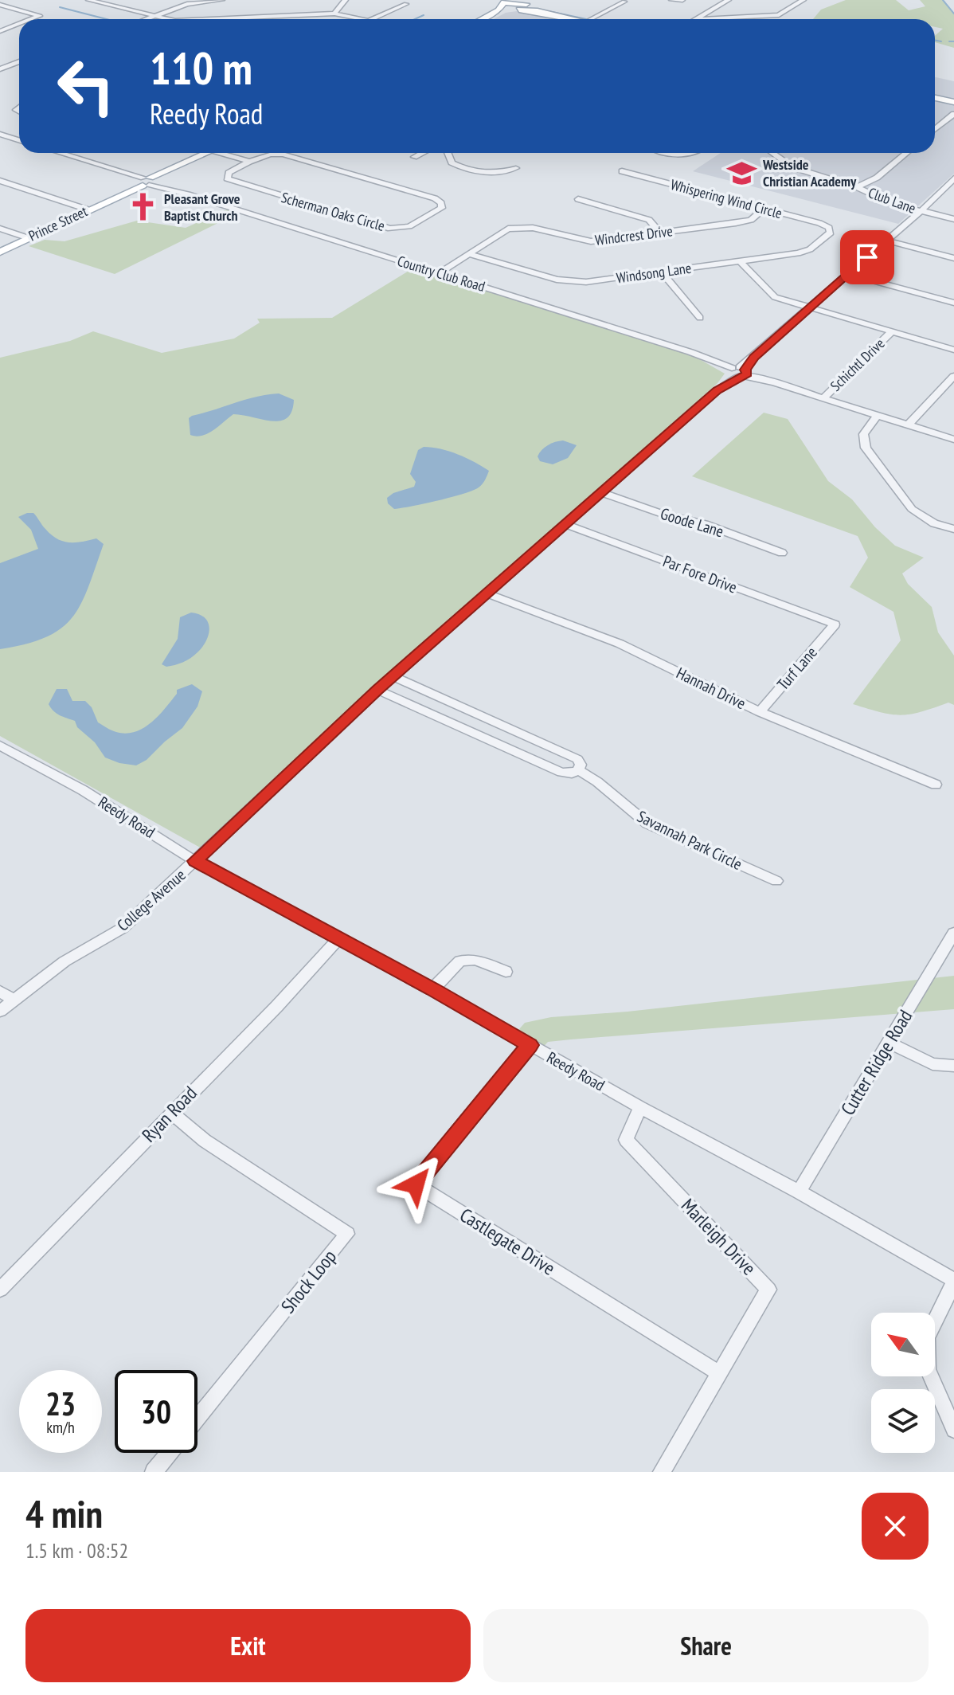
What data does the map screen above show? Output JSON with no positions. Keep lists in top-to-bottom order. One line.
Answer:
{"streets":{"main road":["Prince Street"],"street":["Whispering Wind Circle","Club Lane","Scherman Oaks Circle","Windcrest Drive","Windsong Lane","Country Club Road","Schichtl Drive","Goode Lane","Par Fore Drive","Turf Lane","Hannah Drive","Reedy Road","Savannah Park Circle","College Avenue","Cutter Ridge Road","Ryan Road","Marleigh Drive","Castlegate Drive","Shock Loop"]},"crossings":[["Whispering Wind Circle","Windcrest Drive"],["Whispering Wind Circle","Windsong Lane"],["Club Lane","College Avenue"],["Prince Street","Country Club Road"],["Windcrest Drive","Windsong Lane"],["Windcrest Drive","Country Club Road"],["Country Club Road","Schichtl Drive"],["Country Club Road","College Avenue"],["Goode Lane","College Avenue"],["Par Fore Drive","Turf Lane"],["Par Fore Drive","College Avenue"],["Turf Lane","Hannah Drive"],["Hannah Drive","College Avenue"],["Reedy Road","College Avenue"],["Reedy Road","Cutter Ridge Road"],["Reedy Road","Ryan Road"],["Reedy Road","Marleigh Drive"],["Reedy Road","Castlegate Drive"],["Savannah Park Circle","College Avenue"],["Ryan Road","Shock Loop"],["Marleigh Drive","Castlegate Drive"]],"places":{"school or university":["Westside Christian Academy"],"church":["Pleasant Grove Baptist Church"]},"north":"top left","page":{"turn":["110 m","Reedy Road"],"speed":"23 km/h","limit":"30","heading":["4 min","1.5 km · 08:52"],"buttons":["Exit","Share"]}}
